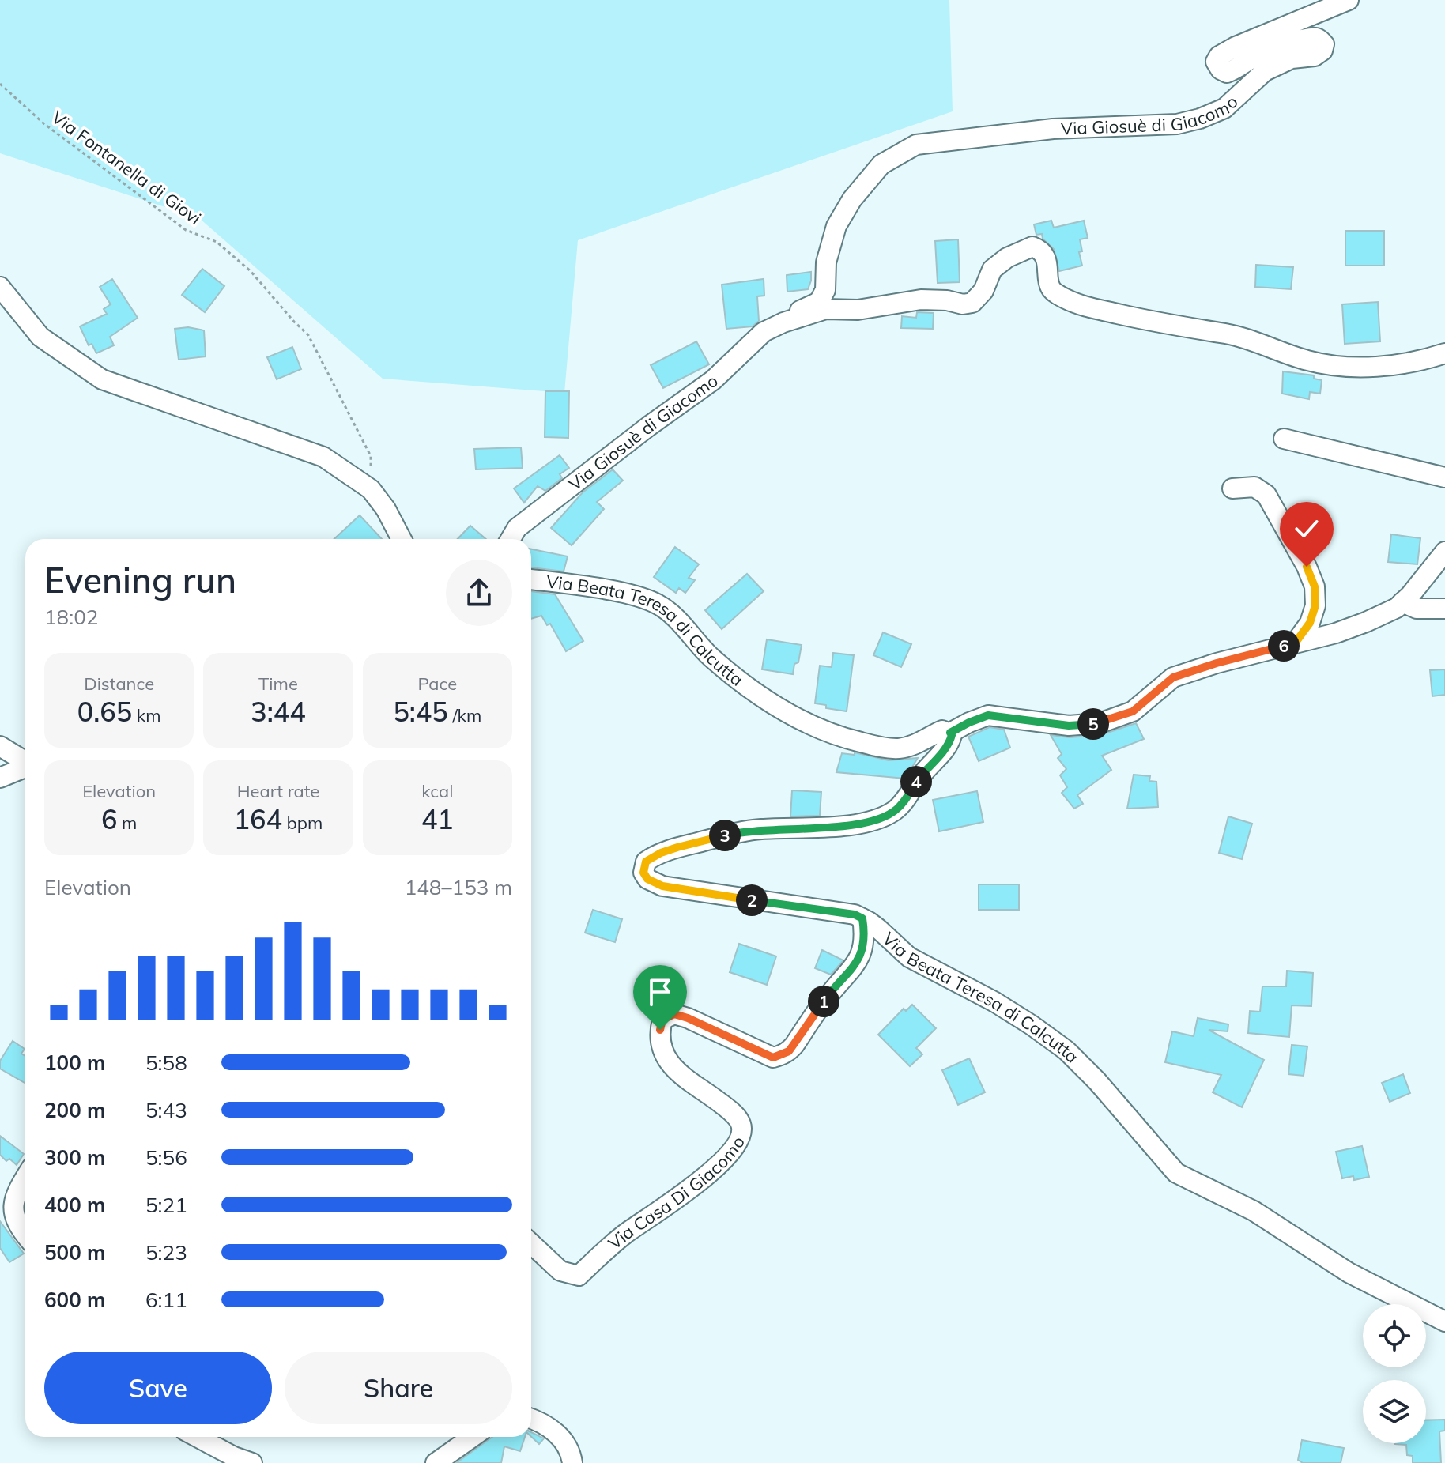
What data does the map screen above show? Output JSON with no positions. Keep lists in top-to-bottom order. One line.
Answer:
{"streets":{"street":["Via Giosuè di Giacomo","Via Beata Teresa di Calcutta","Via Casa Di Giacomo"],"path":["Via Fontanella di Giovi"]},"crossings":[["Via Beata Teresa di Calcutta","Via Casa Di Giacomo"]],"page":{"heading":["Evening run","18:02"],"pins":["6","5","4","3","2","1"],"stats":[["Distance","0.65 km"],["Time","3:44"],["Pace","5:45 /km"],["Elevation","6 m"],["Heart rate","164 bpm"],["kcal","41"]],"chart":["Elevation","148–153 m"],"list":[{"name":"100 m","note":"5:58"},{"name":"200 m","note":"5:43"},{"name":"300 m","note":"5:56"},{"name":"400 m","note":"5:21"},{"name":"500 m","note":"5:23"},{"name":"600 m","note":"6:11"}],"buttons":["Save","Share"]}}
